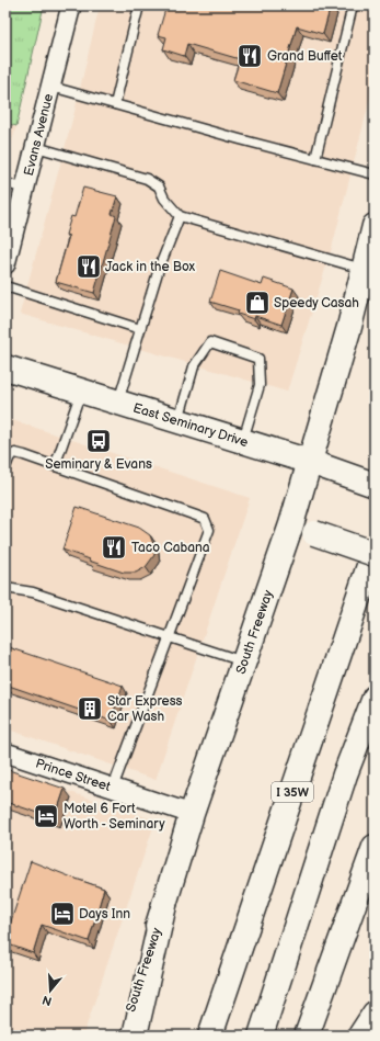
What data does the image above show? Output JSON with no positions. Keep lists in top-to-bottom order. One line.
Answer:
{"streets":{"main road":["East Seminary Drive","South Freeway","I 35W"],"street":["Evans Avenue","Prince Street"]},"crossings":[["East Seminary Drive","South Freeway"],["South Freeway","Prince Street"]],"places":{"restaurant":["Grand Buffet","Jack in the Box","Taco Cabana"],"shop":["Speedy Casah"],"bus stop":["Seminary & Evans"],"building":["Star Express Car Wash"],"hotel":["Motel 6 Fort Worth - Seminary","Days Inn"]},"north":"bottom"}
